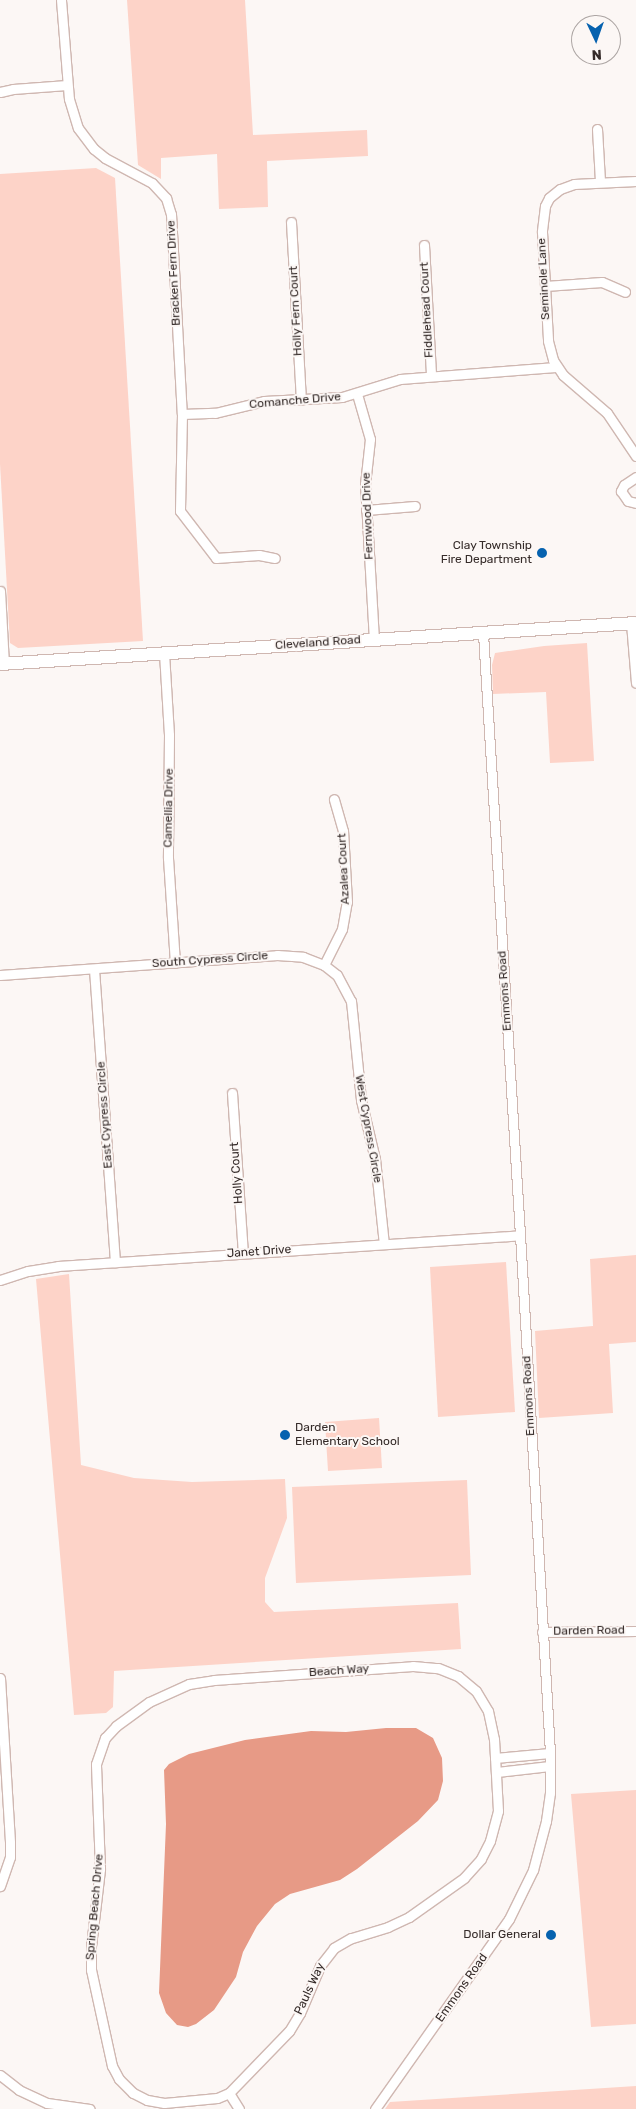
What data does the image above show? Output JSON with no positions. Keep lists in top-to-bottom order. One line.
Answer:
{"streets":{"main road":["Cleveland Road"],"street":["Bracken Fern Drive","Seminole Lane","Fiddlehead Court","Holly Fern Court","Comanche Drive","Fernwood Drive","Camellia Drive","Azalea Court","South Cypress Circle","Emmons Road","East Cypress Circle","West Cypress Circle","Holly Court","Janet Drive","Darden Road","Beach Way","Spring Beach Drive","Pauls Way"]},"crossings":[["Bracken Fern Drive","Comanche Drive"],["Seminole Lane","Comanche Drive"],["Fiddlehead Court","Comanche Drive"],["Holly Fern Court","Comanche Drive"],["Comanche Drive","Fernwood Drive"],["Fernwood Drive","Cleveland Road"],["Cleveland Road","Camellia Drive"],["Cleveland Road","Emmons Road"],["Camellia Drive","South Cypress Circle"],["Azalea Court","South Cypress Circle"],["Azalea Court","West Cypress Circle"],["South Cypress Circle","East Cypress Circle"],["South Cypress Circle","West Cypress Circle"],["Emmons Road","Janet Drive"],["Emmons Road","Darden Road"],["East Cypress Circle","Janet Drive"],["West Cypress Circle","Janet Drive"],["Holly Court","Janet Drive"],["Beach Way","Spring Beach Drive"],["Beach Way","Pauls Way"],["Spring Beach Drive","Pauls Way"]],"places":["Clay Township Fire Department","Darden Elementary School","Dollar General"],"north":"bottom"}
